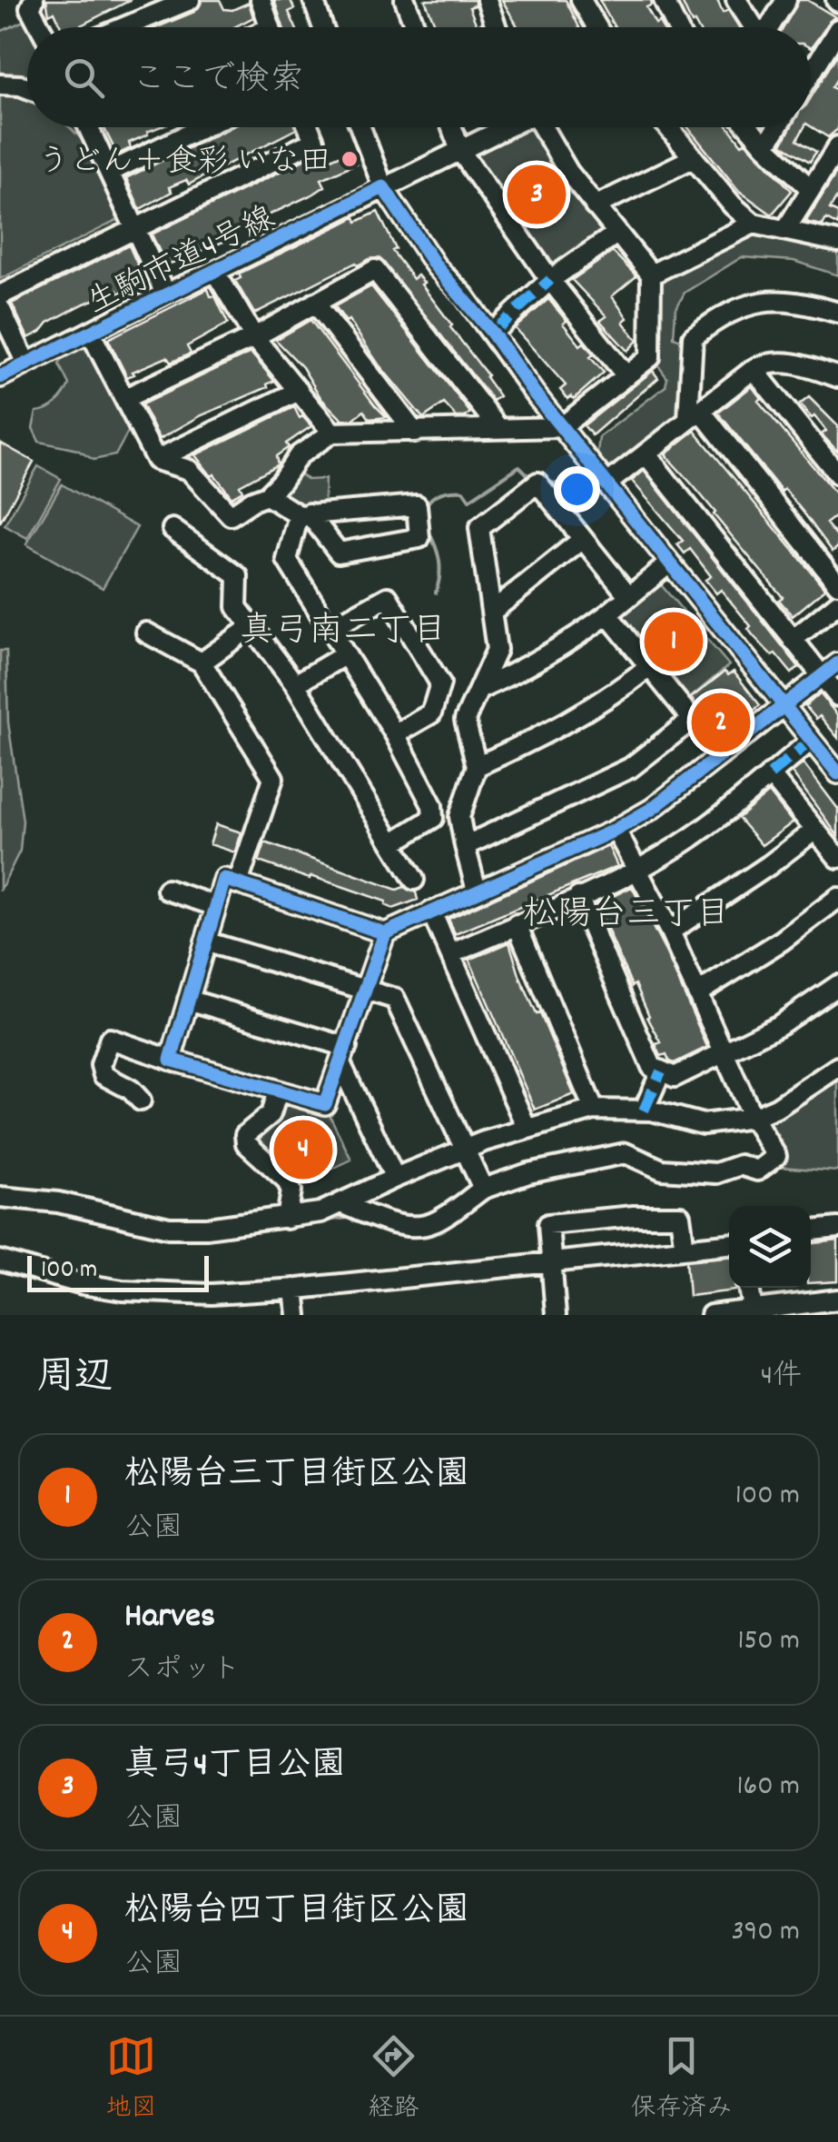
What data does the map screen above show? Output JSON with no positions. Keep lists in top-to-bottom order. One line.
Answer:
{"streets":{"street":["生駒市道4号線"]},"districts":["真弓南二丁目","松陽台三丁目"],"places":["うどん＋食彩 いな田"],"scale_bar":"100 m","page":{"search":"ここで検索","pins":["3","1","2","4"],"scale":"100 m","heading":["周辺","4件"],"list":[{"mark":"1","name":"松陽台三丁目街区公園","note":"公園","value":"100 m"},{"mark":"2","name":"Harves","note":"スポット","value":"150 m"},{"mark":"3","name":"真弓4丁目公園","note":"公園","value":"160 m"},{"mark":"4","name":"松陽台四丁目街区公園","note":"公園","value":"390 m"}],"nav":["地図","経路","保存済み"]}}
